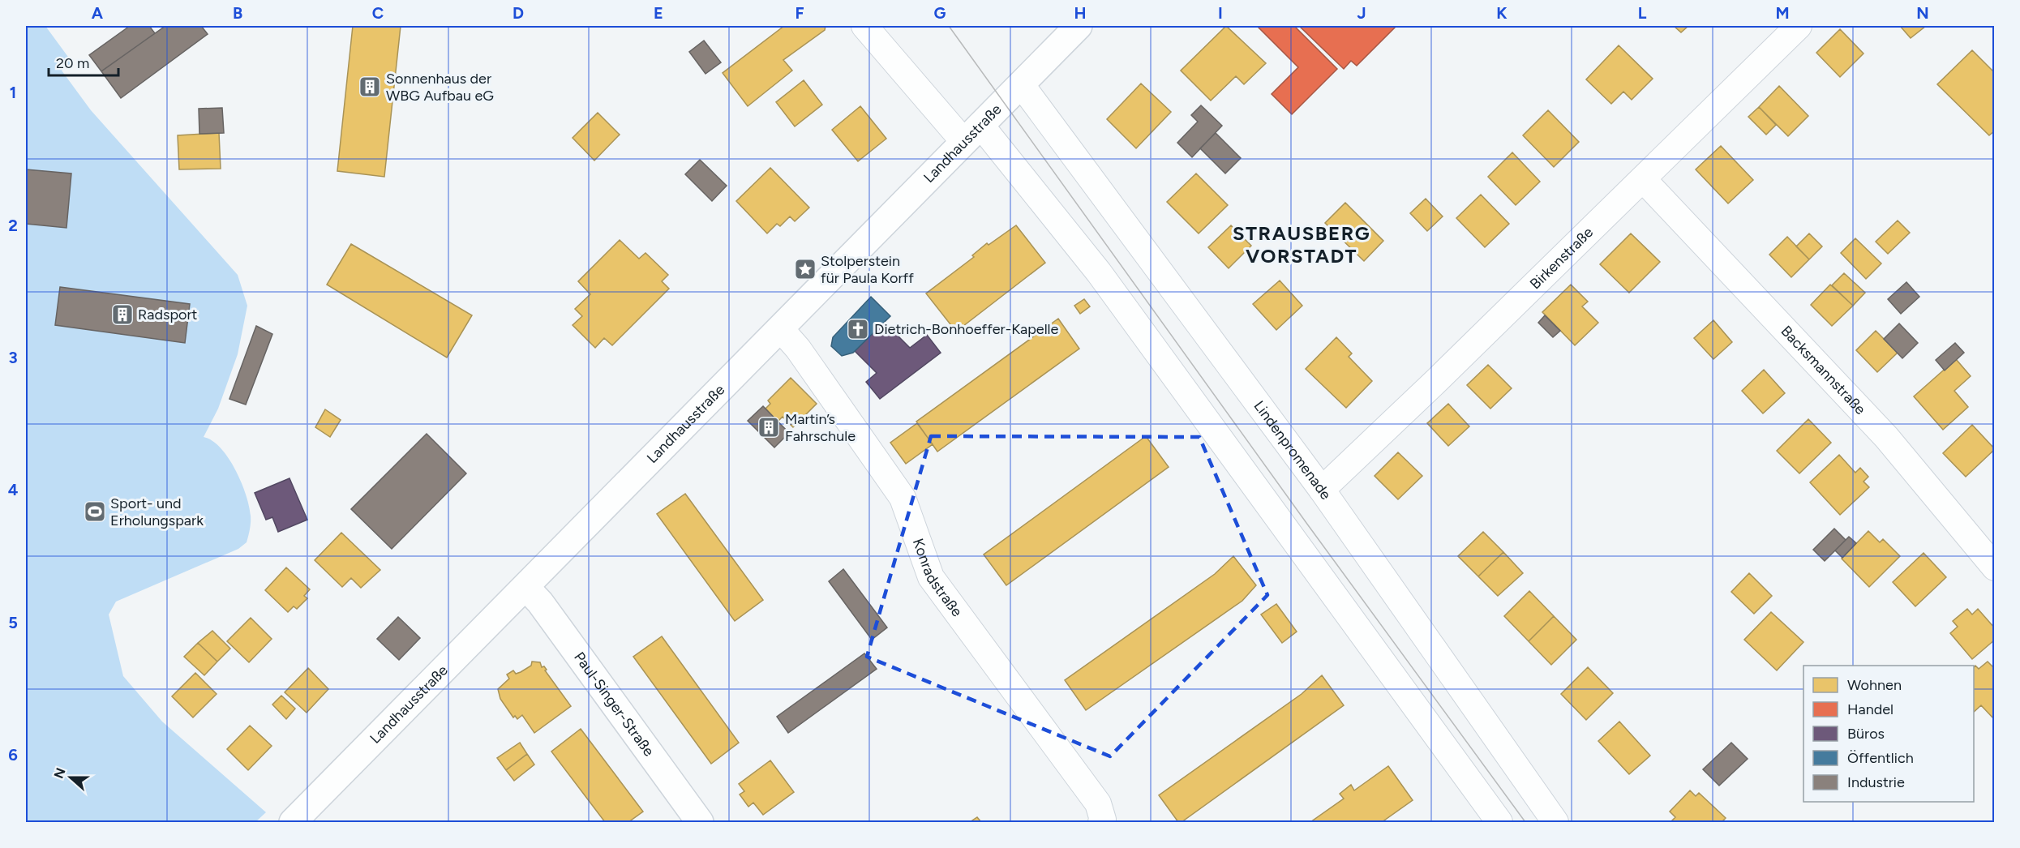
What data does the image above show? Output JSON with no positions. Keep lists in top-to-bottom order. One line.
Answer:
{"streets":{"street":["Landhausstraße","Birkenstraße","Backsmannstraße","Lindenpromenade","Konradstraße","Paul-Singer-Straße"]},"crossings":[["Landhausstraße","Lindenpromenade"],["Landhausstraße","Konradstraße"],["Landhausstraße","Paul-Singer-Straße"],["Birkenstraße","Backsmannstraße"],["Birkenstraße","Lindenpromenade"]],"districts":["STRAUSBERG VORSTADT"],"places":{"building":["Sonnenhaus der WBG Aufbau eG","Radsport","Martin’s Fahrschule"],"place":["Stolperstein für Paula Korff"],"church":["Dietrich-Bonhoeffer-Kapelle"],"sports":["Sport- und Erholungspark"]},"legend":["Wohnen","Handel","Büros","Öffentlich","Industrie"],"scale_bar":"20 m","north":"left","grid":{"columns":["A","B","C","D","E","F","G","H","I","J","K","L","M","N"],"rows":["1","2","3","4","5","6"]}}
